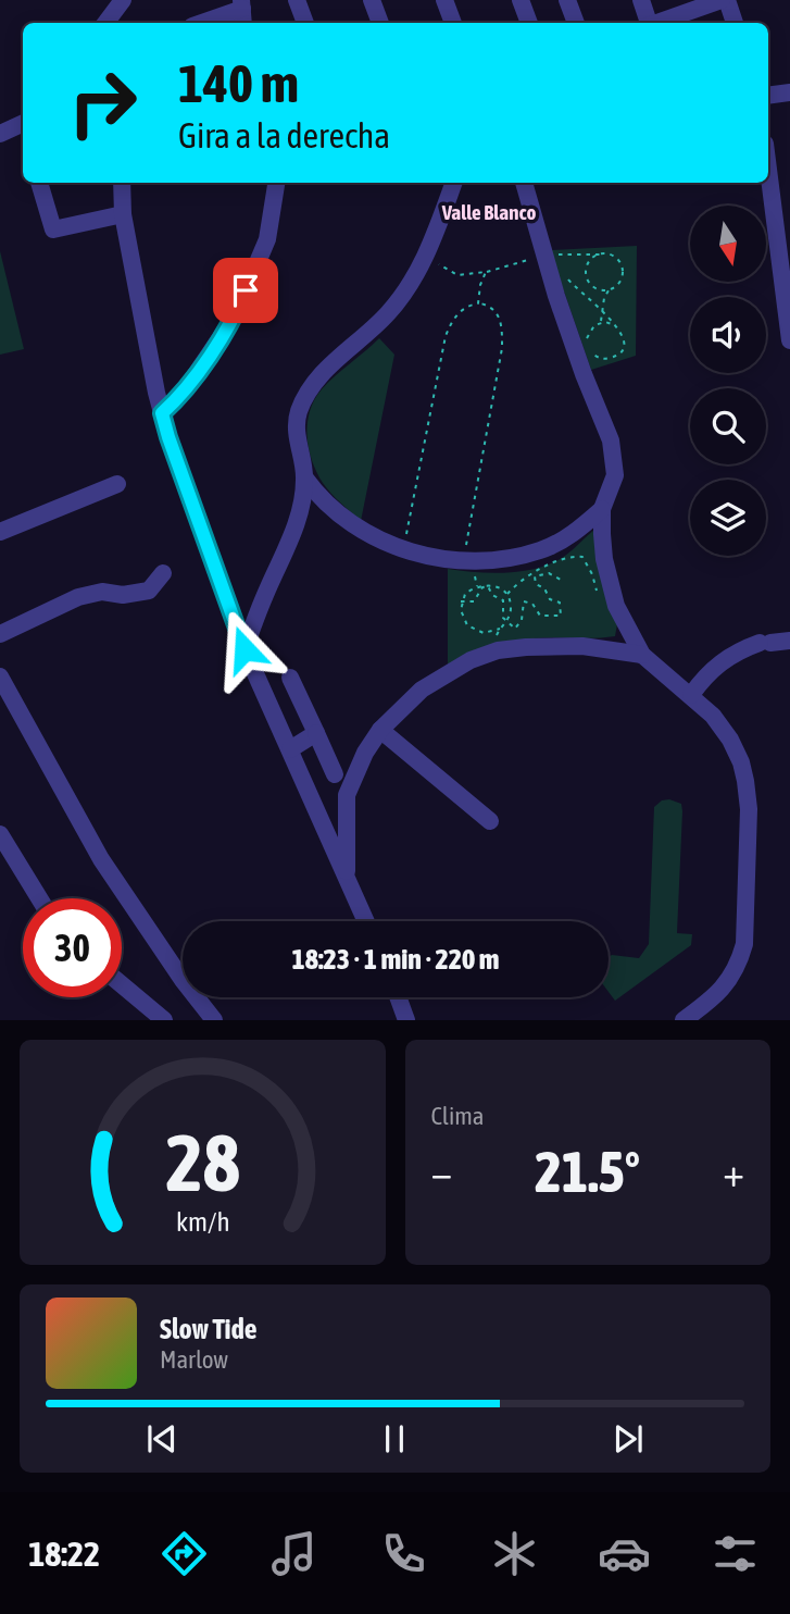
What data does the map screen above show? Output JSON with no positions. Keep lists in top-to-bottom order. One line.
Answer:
{"districts":["Valle Blanco"],"north":"bottom","page":{"turn":["140 m","Gira a la derecha"],"limit":"30","trip":"18:23 · 1 min · 220 m","tile":"Clima","heat":["−","21.5°","+"],"song":["Slow Tide","Marlow"],"tabs":"18:22","gauge":["28","km/h"]}}
